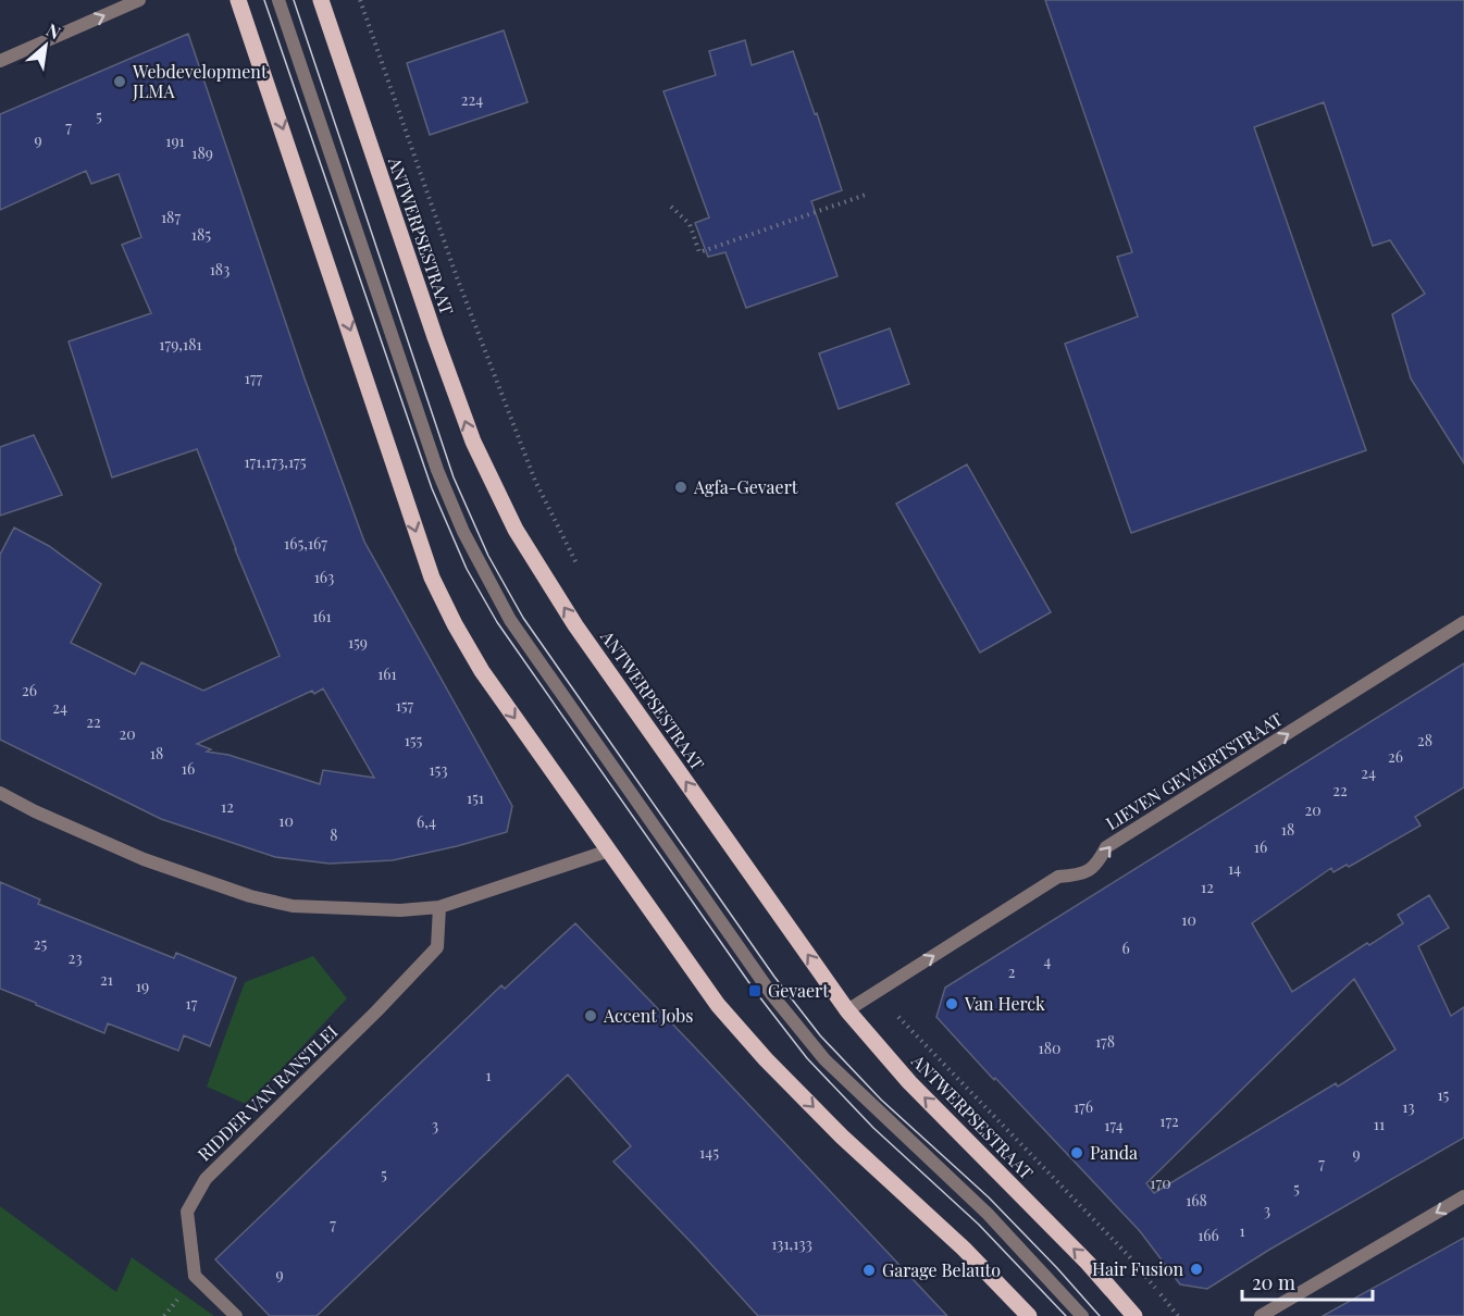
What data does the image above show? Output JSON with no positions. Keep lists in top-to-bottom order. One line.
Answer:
{"streets":{"main road":["ANTWERPSESTRAAT"],"street":["LIEVEN GEVAERTSTRAAT","RIDDER VAN RANSTLEI"]},"crossings":[["ANTWERPSESTRAAT","LIEVEN GEVAERTSTRAAT"]],"one_way":["LIEVEN GEVAERTSTRAAT"],"places":{"other":["Webdevelopment JLMA","Agfa-Gevaert","Van Herck","Accent Jobs","Panda","Hair Fusion","Garage Belauto"],"transit":["Gevaert"]},"house_numbers":["224","5","7","9","191","189","187","185","183","179,181","177","171,173,175","165,167","163","161","159","161","26","157","24","22","20","155","28","18","26","16","153","24","22","151","12","20","10","6,4","18","8","16","14","12","10","25","6","23","4","2","21","19","17","178","180","1","15","176","13","172","11","3","174","145","9","7","5","170","5","168","3","7","1","166","131,133","9"],"scale_bar":"20 m","north":"top right"}
